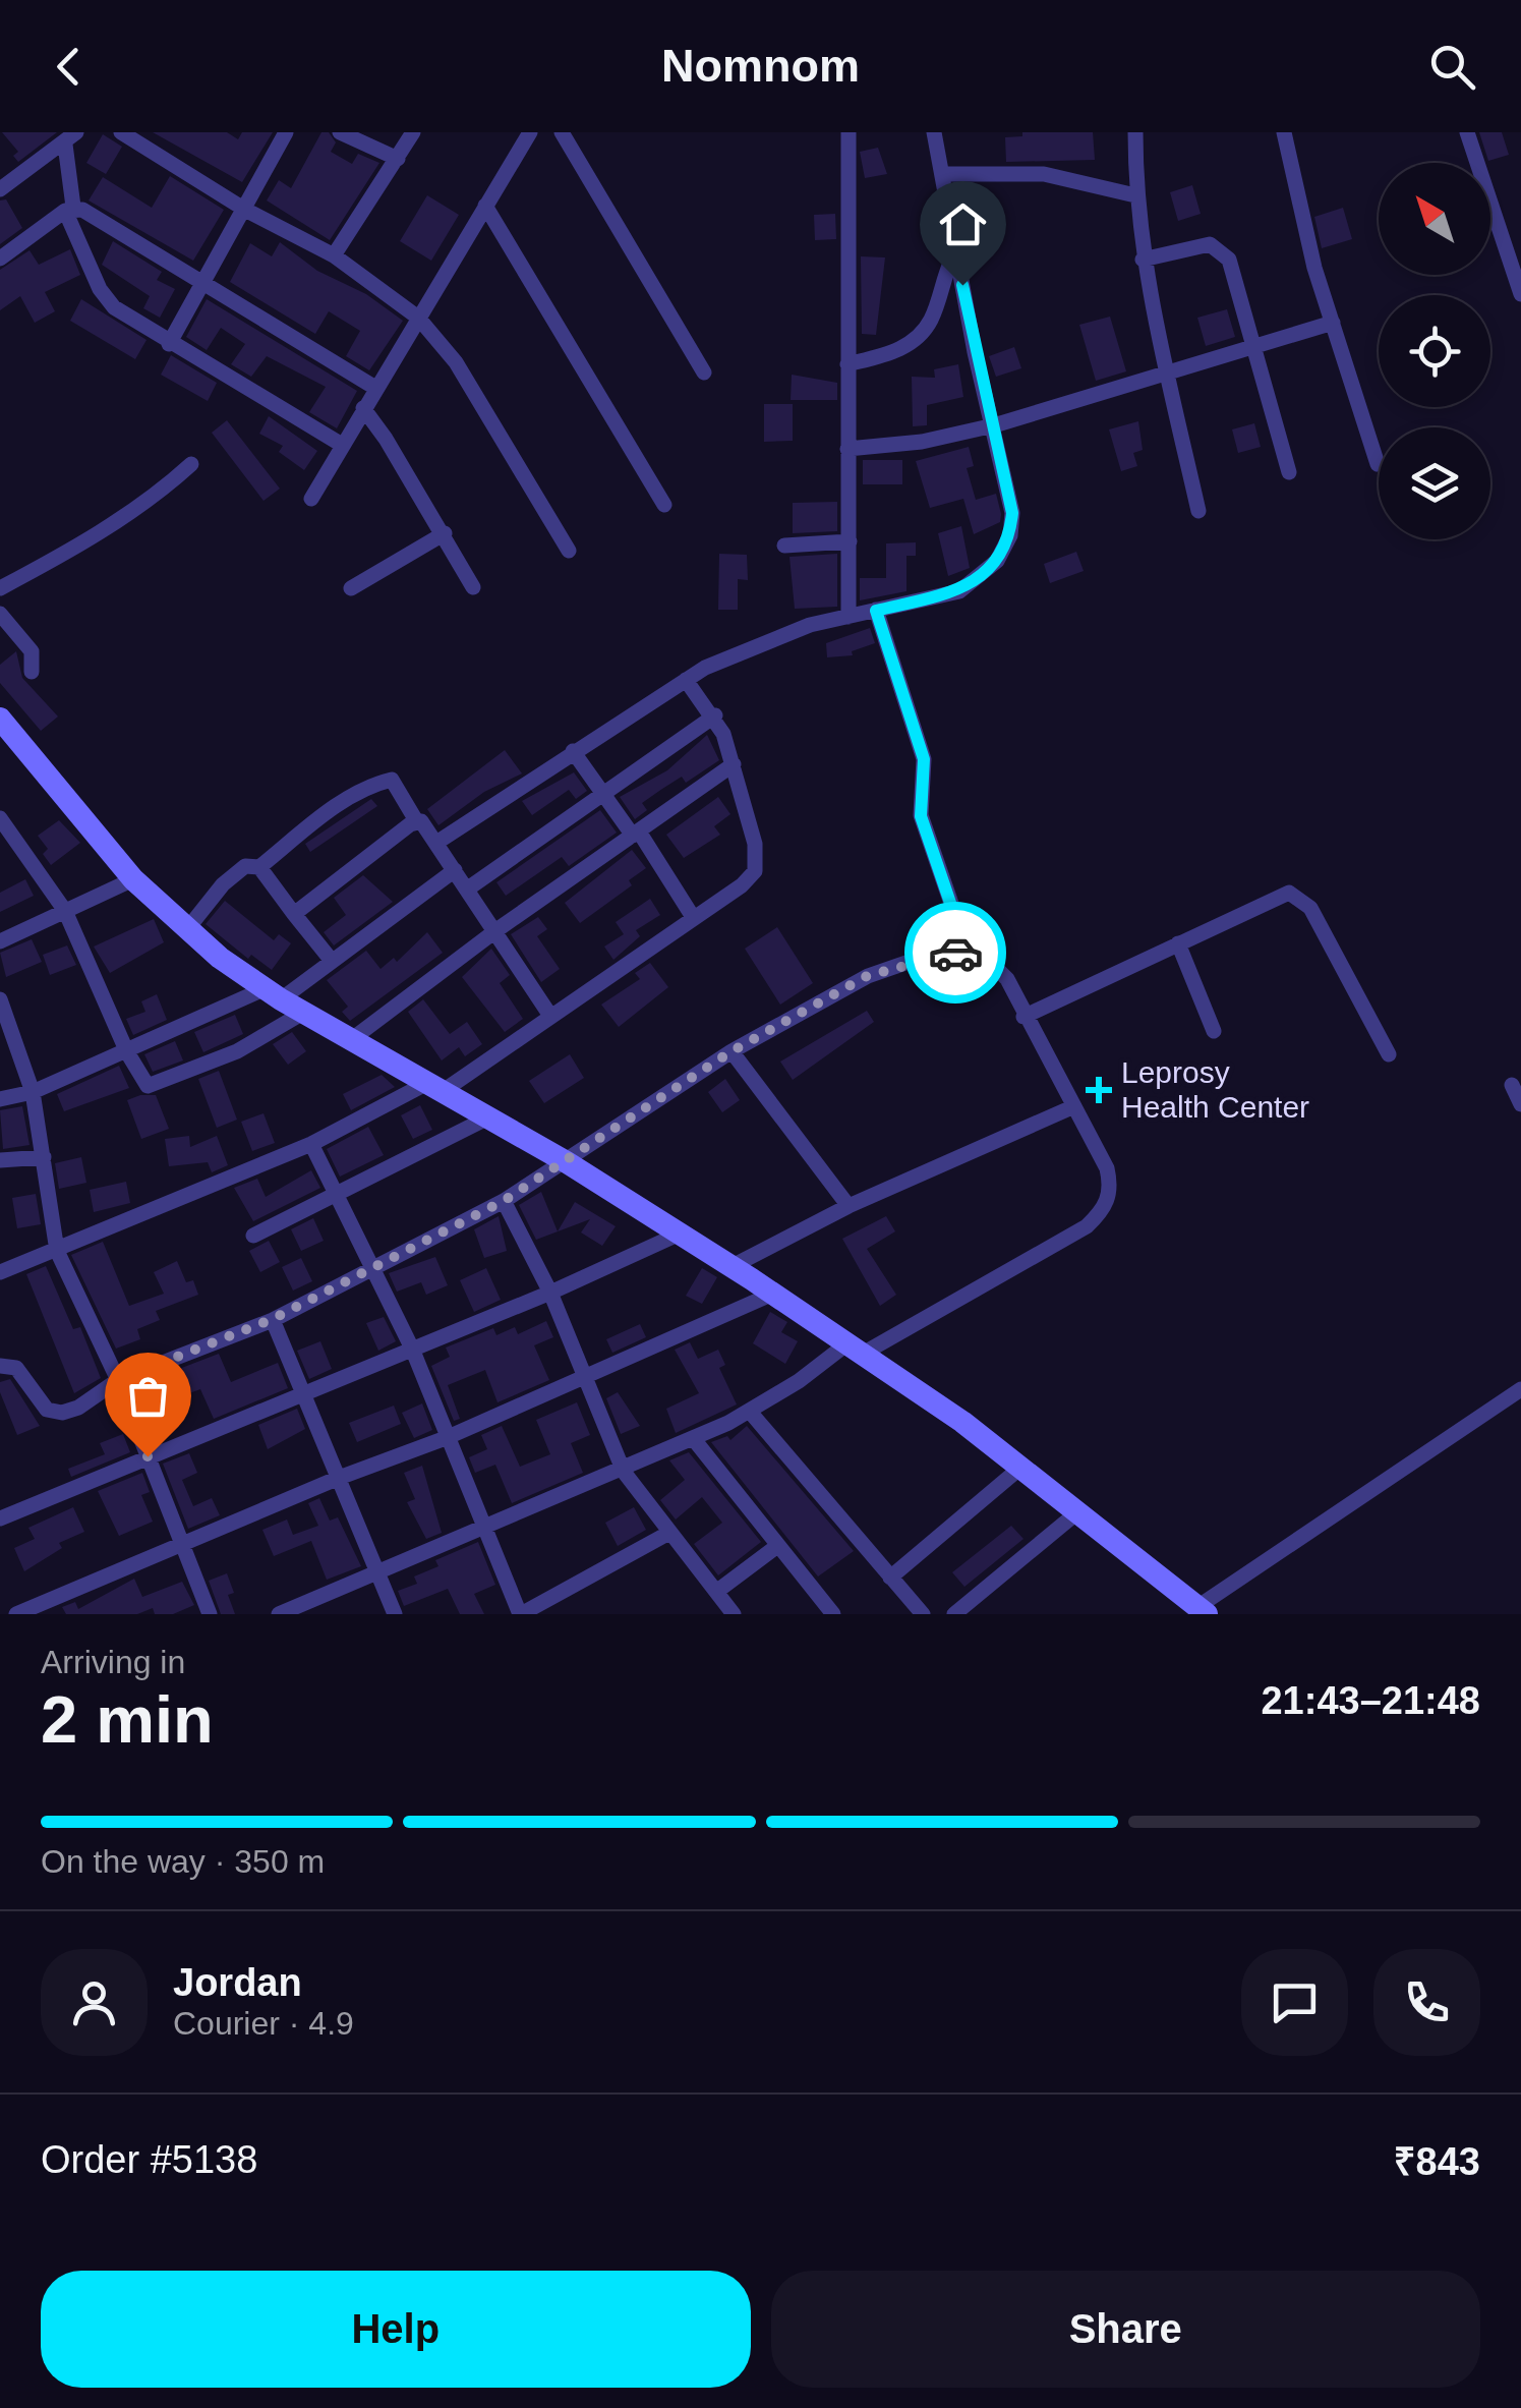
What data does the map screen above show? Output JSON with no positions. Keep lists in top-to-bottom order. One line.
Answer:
{"places":{"health":["Leprosy Health Center"]},"north":"top left","page":{"header":"Nomnom","heading":["2 min","Arriving in","21:43–21:48"],"panel":["Jordan","Courier · 4.9","Order #5138","₹843"],"bar":"On the way · 350 m","buttons":["Help","Share"]}}
